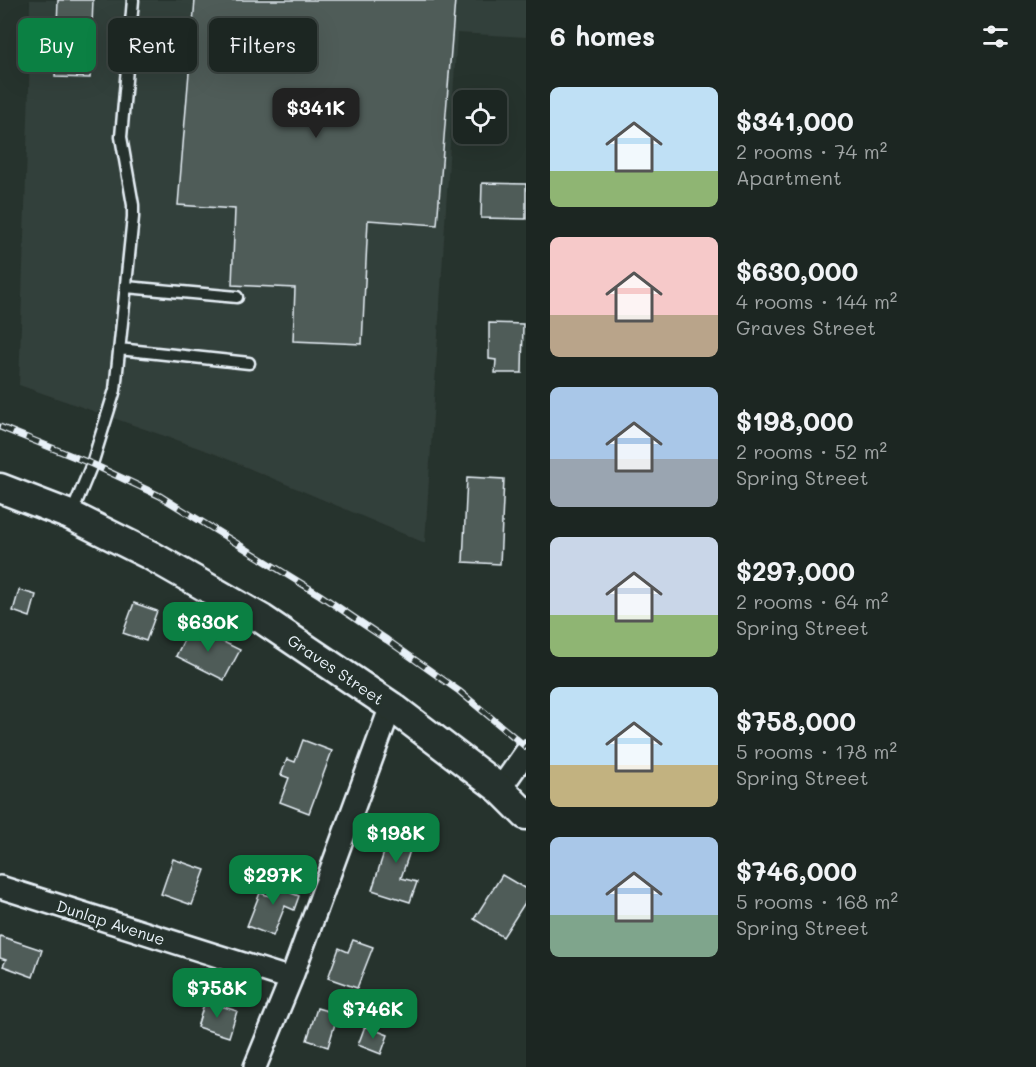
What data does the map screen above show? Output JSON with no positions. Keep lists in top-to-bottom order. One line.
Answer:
{"streets":{"street":["Graves Street","Dunlap Avenue"]},"page":{"heading":"6 homes","chip":["Buy","Rent","Filters"],"list":[{"name":"$341,000","note":"2 rooms · 74 m² · Apartment"},{"name":"$630,000","note":"4 rooms · 144 m² · Graves Street"},{"name":"$198,000","note":"2 rooms · 52 m² · Spring Street"},{"name":"$297,000","note":"2 rooms · 64 m² · Spring Street"},{"name":"$758,000","note":"5 rooms · 178 m² · Spring Street"},{"name":"$746,000","note":"5 rooms · 168 m² · Spring Street"}],"price":["$341K","$630K","$198K","$297K","$758K","$746K"]}}
